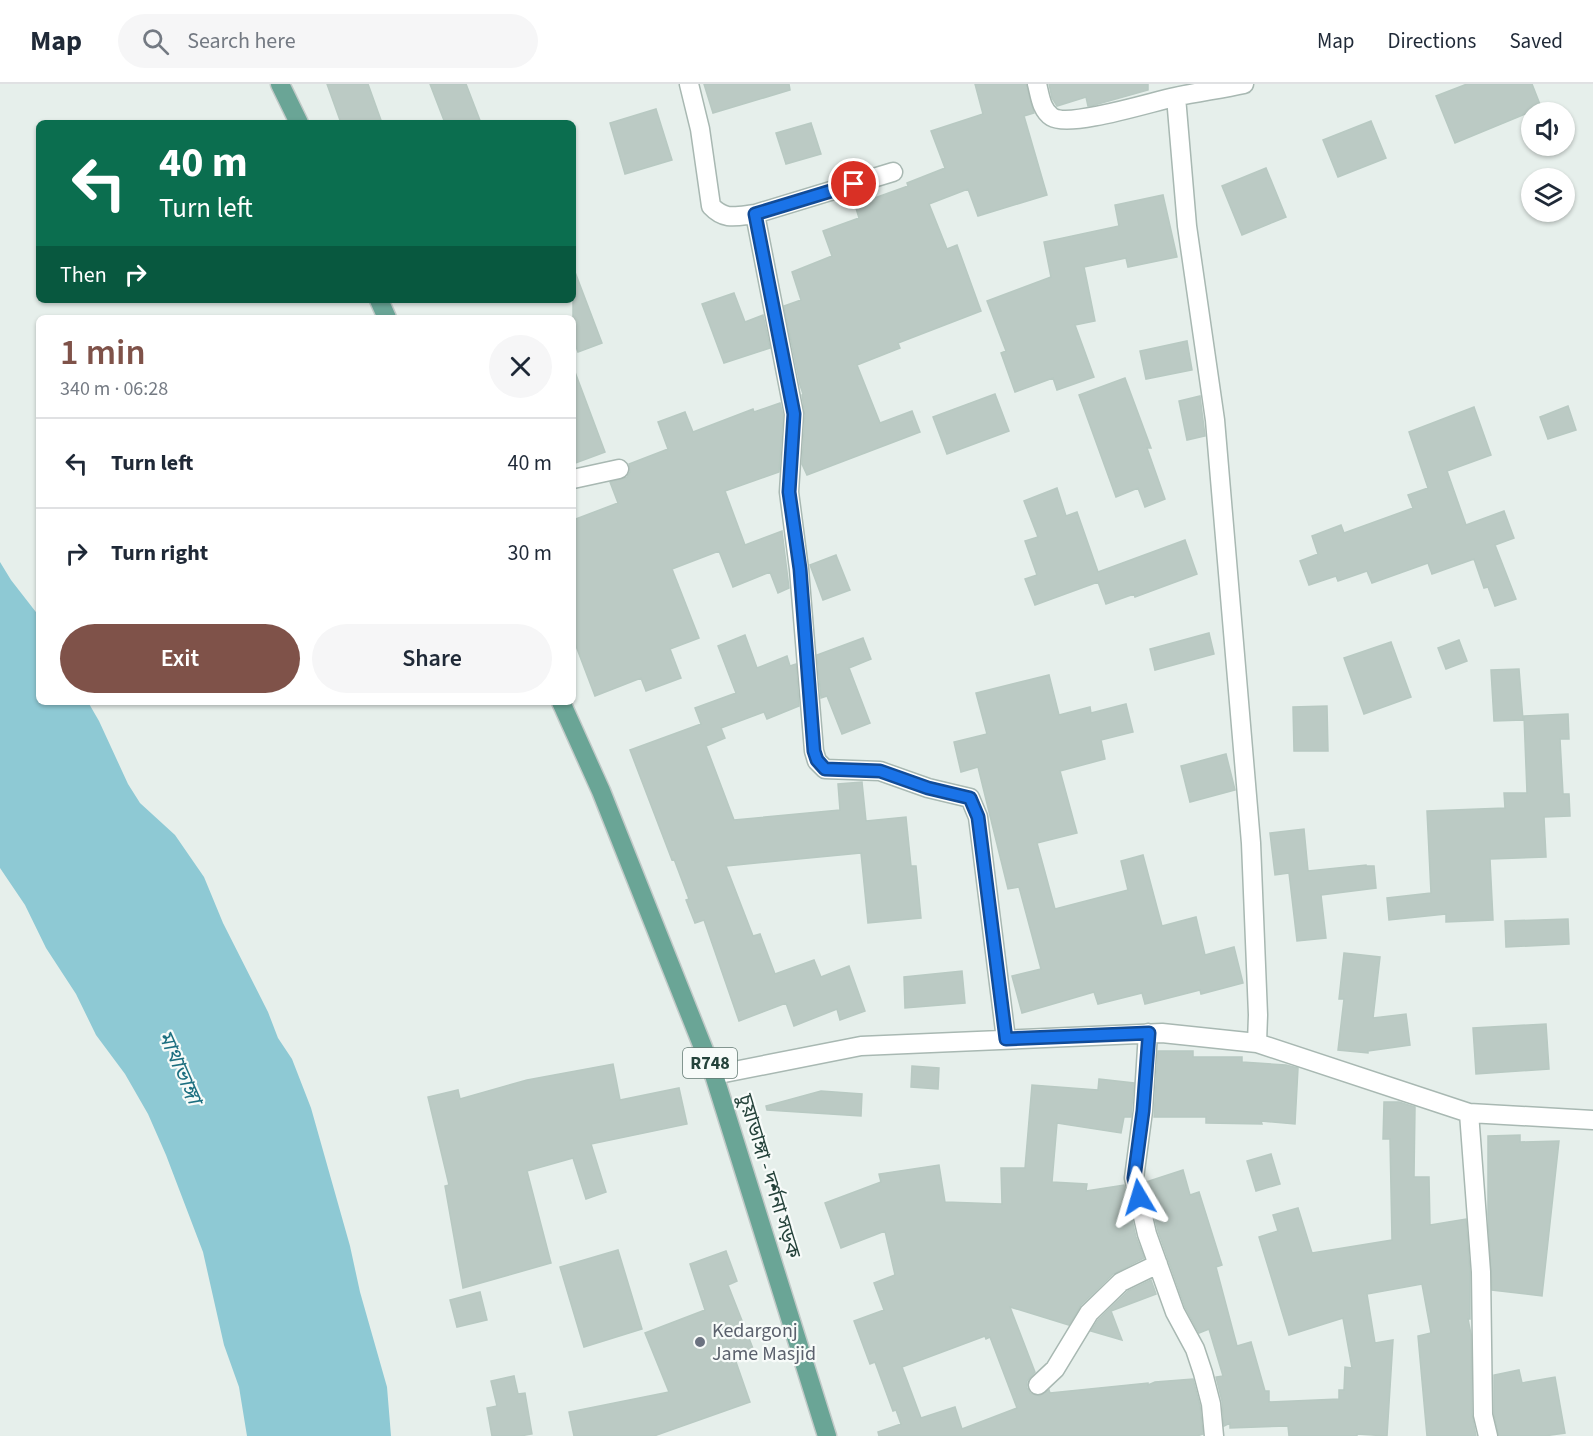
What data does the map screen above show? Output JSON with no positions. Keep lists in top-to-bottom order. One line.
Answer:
{"streets":{"main road":["R748","চুয়াডাঙ্গা - দর্শনা সড়ক"]},"water":["মাথাভাঙ্গা"],"places":["Kedargonj Jame Masjid"],"page":{"header":"Map","search":"Search here","nav":["Map","Directions","Saved"],"turn":["40 m","Turn left"],"then":"Then","heading":["1 min","340 m · 06:28"],"list":[{"name":"Turn left","value":"40 m"},{"name":"Turn right","value":"30 m"}],"buttons":["Exit","Share"]}}
